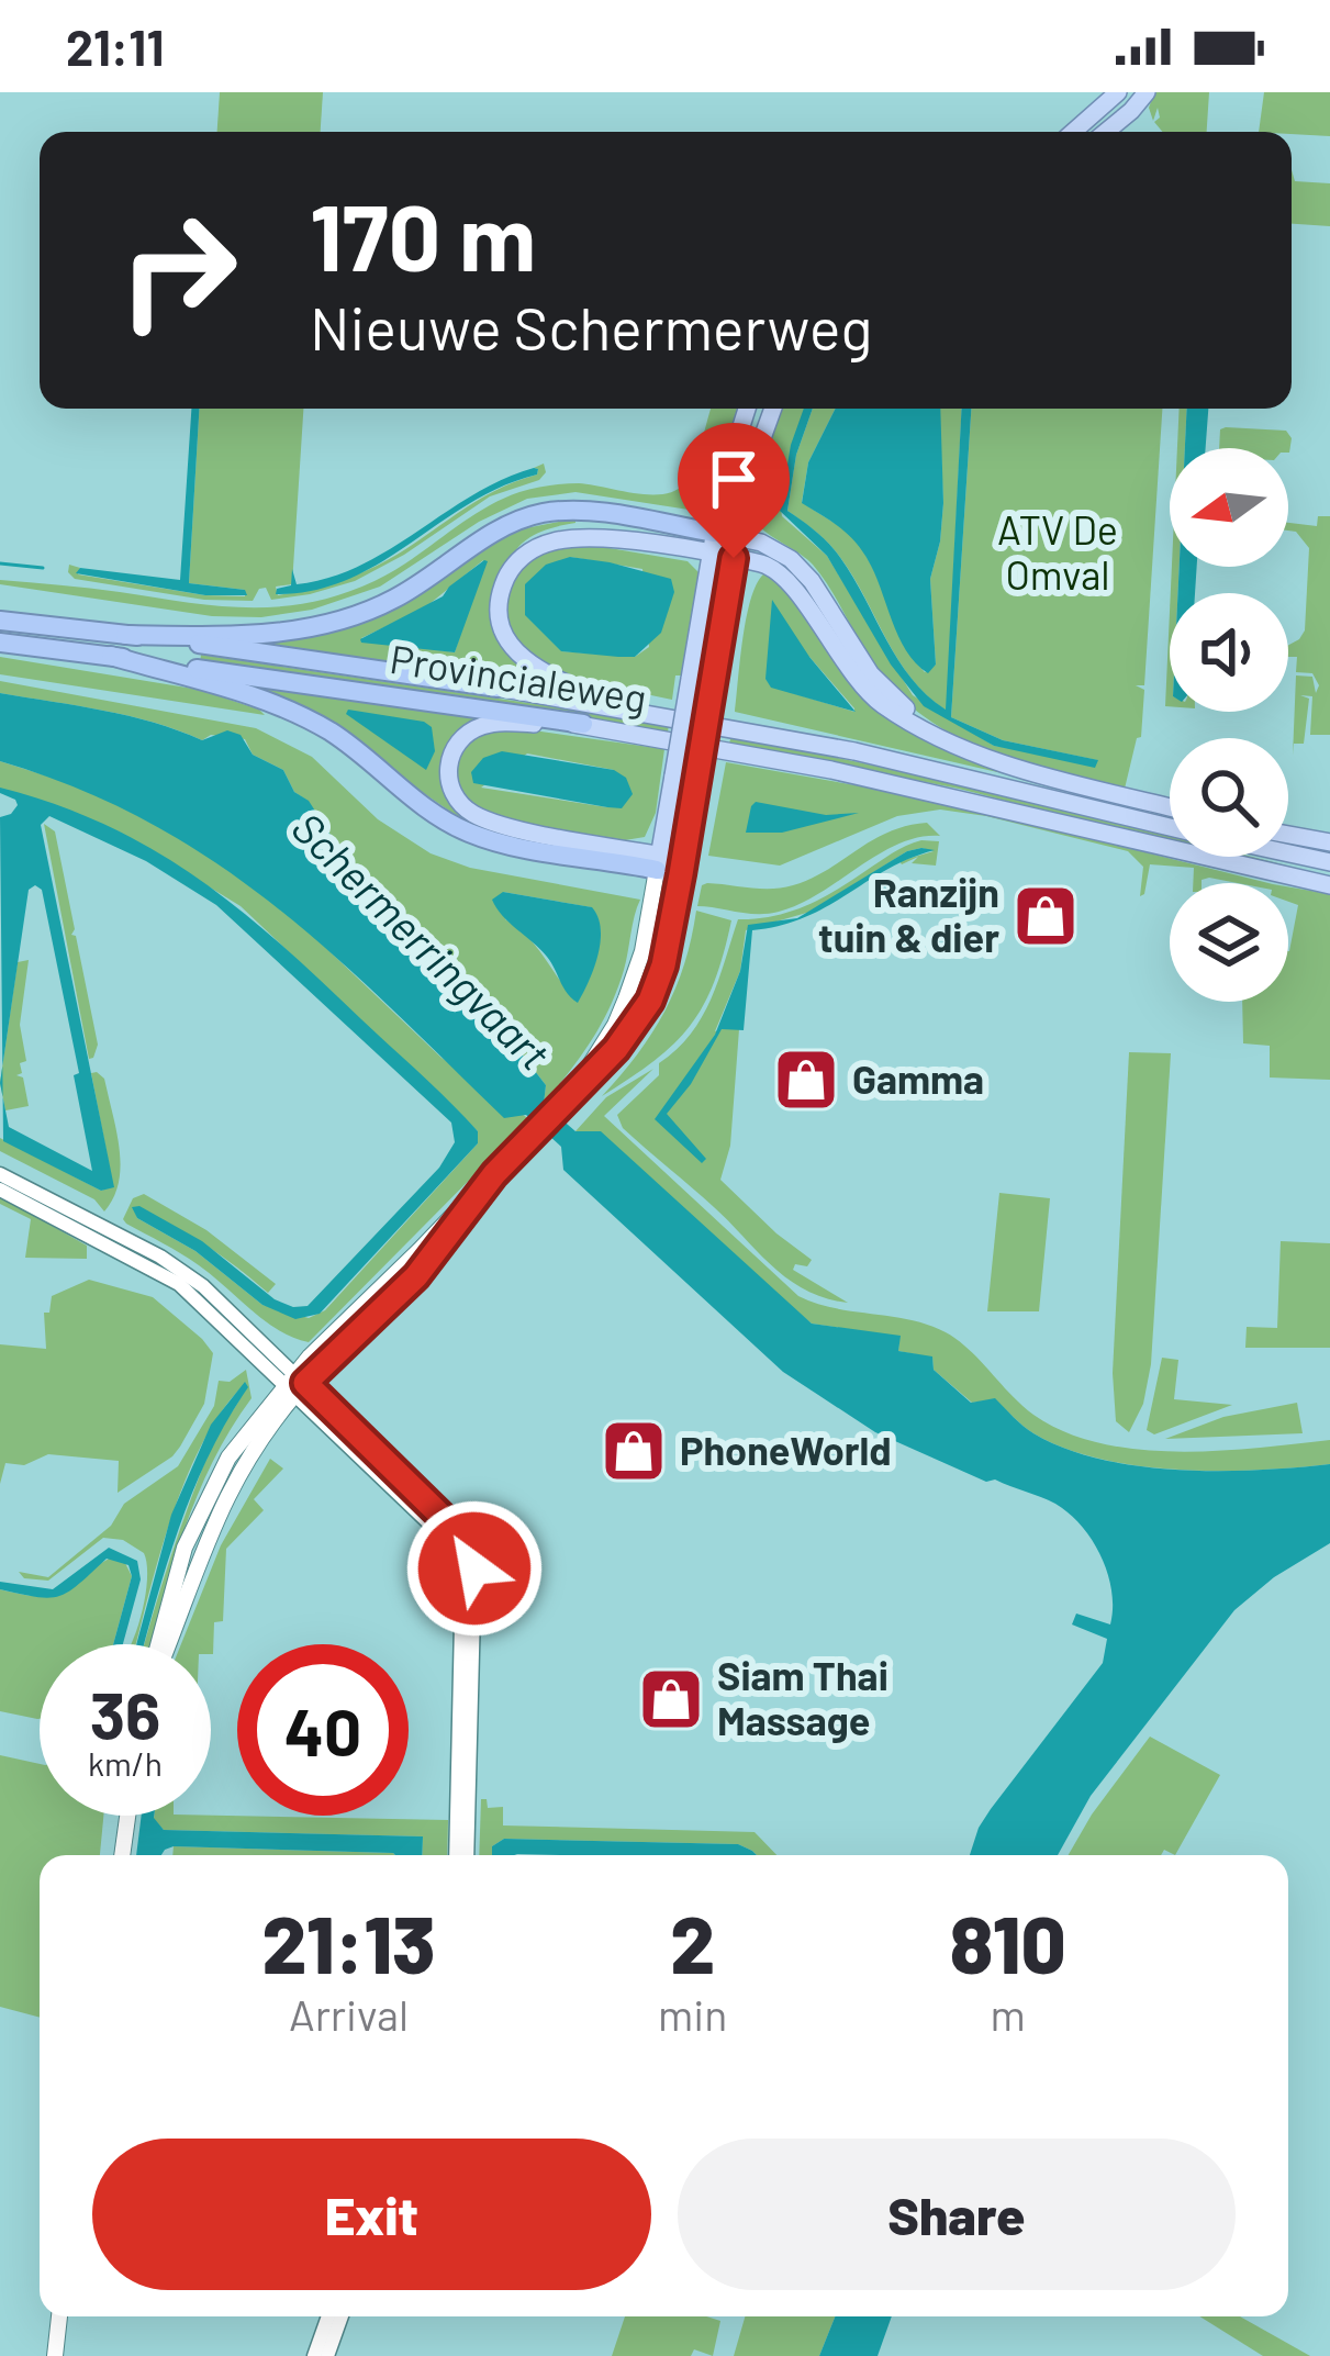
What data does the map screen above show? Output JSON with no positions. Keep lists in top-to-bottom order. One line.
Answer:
{"streets":{"highway":["Provincialeweg"]},"water":["Schermerringvaart"],"parks":["ATV De Omval"],"places":{"shop":["Ranzijn tuin & dier","Gamma","PhoneWorld","Siam Thai Massage"]},"north":"left","page":{"status":"21:11","turn":["170 m","Nieuwe Schermerweg"],"speed":"36 km/h","limit":"40","eta":["21:13","Arrival","2","min","810","m"],"buttons":["Exit","Share"]}}
